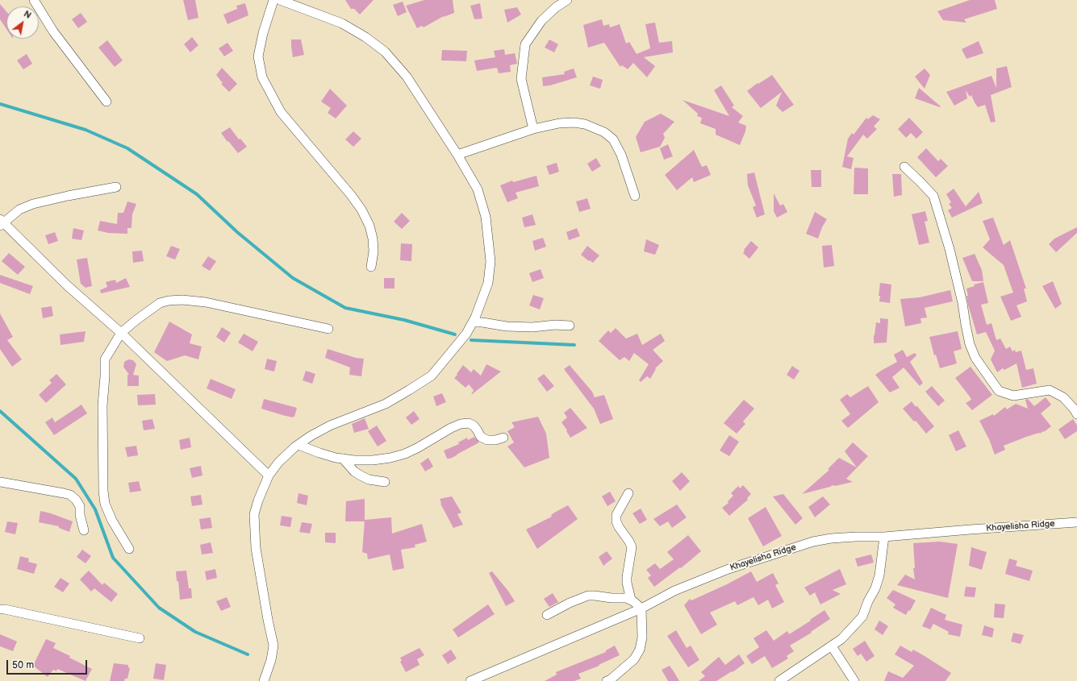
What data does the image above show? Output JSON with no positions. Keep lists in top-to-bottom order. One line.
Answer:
{"streets":{"street":["Khayelisha Ridge"]},"scale_bar":"50 m","north":"top right"}
